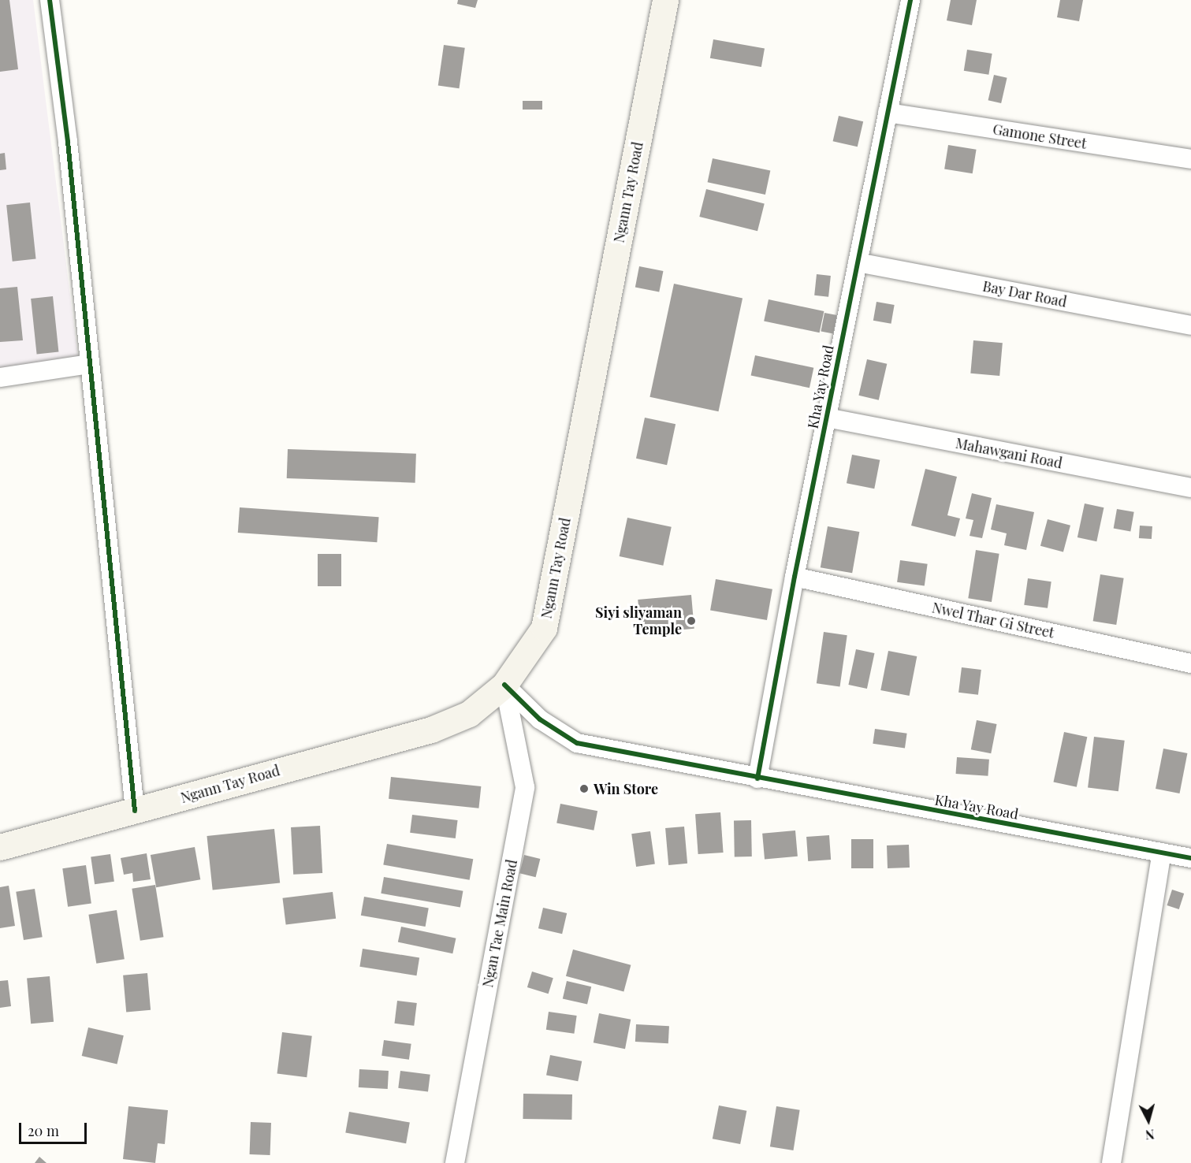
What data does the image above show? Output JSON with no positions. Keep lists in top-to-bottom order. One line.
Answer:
{"streets":{"main road":["Ngann Tay Road"],"street":["Gamone Street","Bay Dar Road","Kha Yay Road","Mahawgani Road","Nwel Thar Gi Street","Ngan Tae Main Road"]},"crossings":[["Gamone Street","Kha Yay Road"],["Ngann Tay Road","Kha Yay Road"],["Ngann Tay Road","Ngan Tae Main Road"],["Bay Dar Road","Kha Yay Road"],["Kha Yay Road","Mahawgani Road"],["Kha Yay Road","Nwel Thar Gi Street"],["Kha Yay Road","Ngan Tae Main Road"]],"places":["Siyi sliyaman Temple","Win Store"],"scale_bar":"20 m","north":"bottom"}
